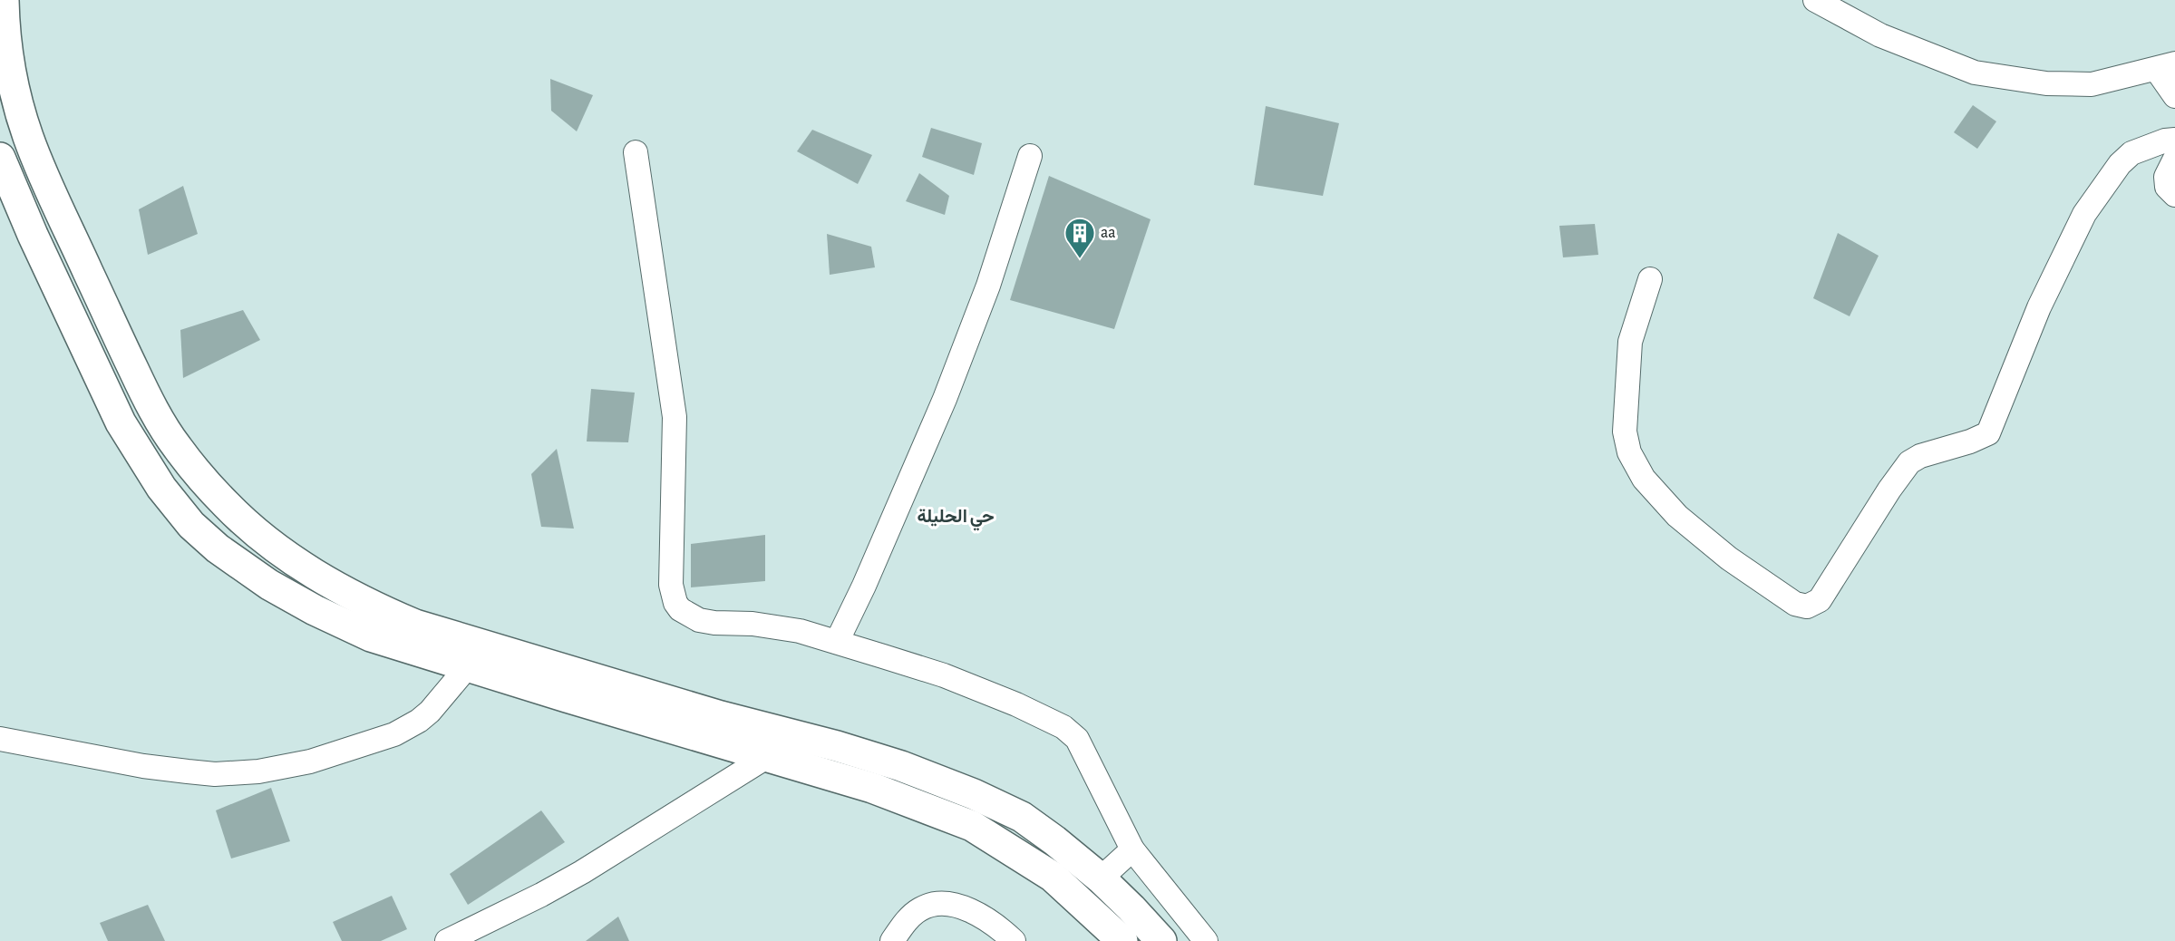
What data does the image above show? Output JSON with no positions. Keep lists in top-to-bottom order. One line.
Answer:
{"districts":["حي الحليلة"],"places":{"building":["aa"]}}
